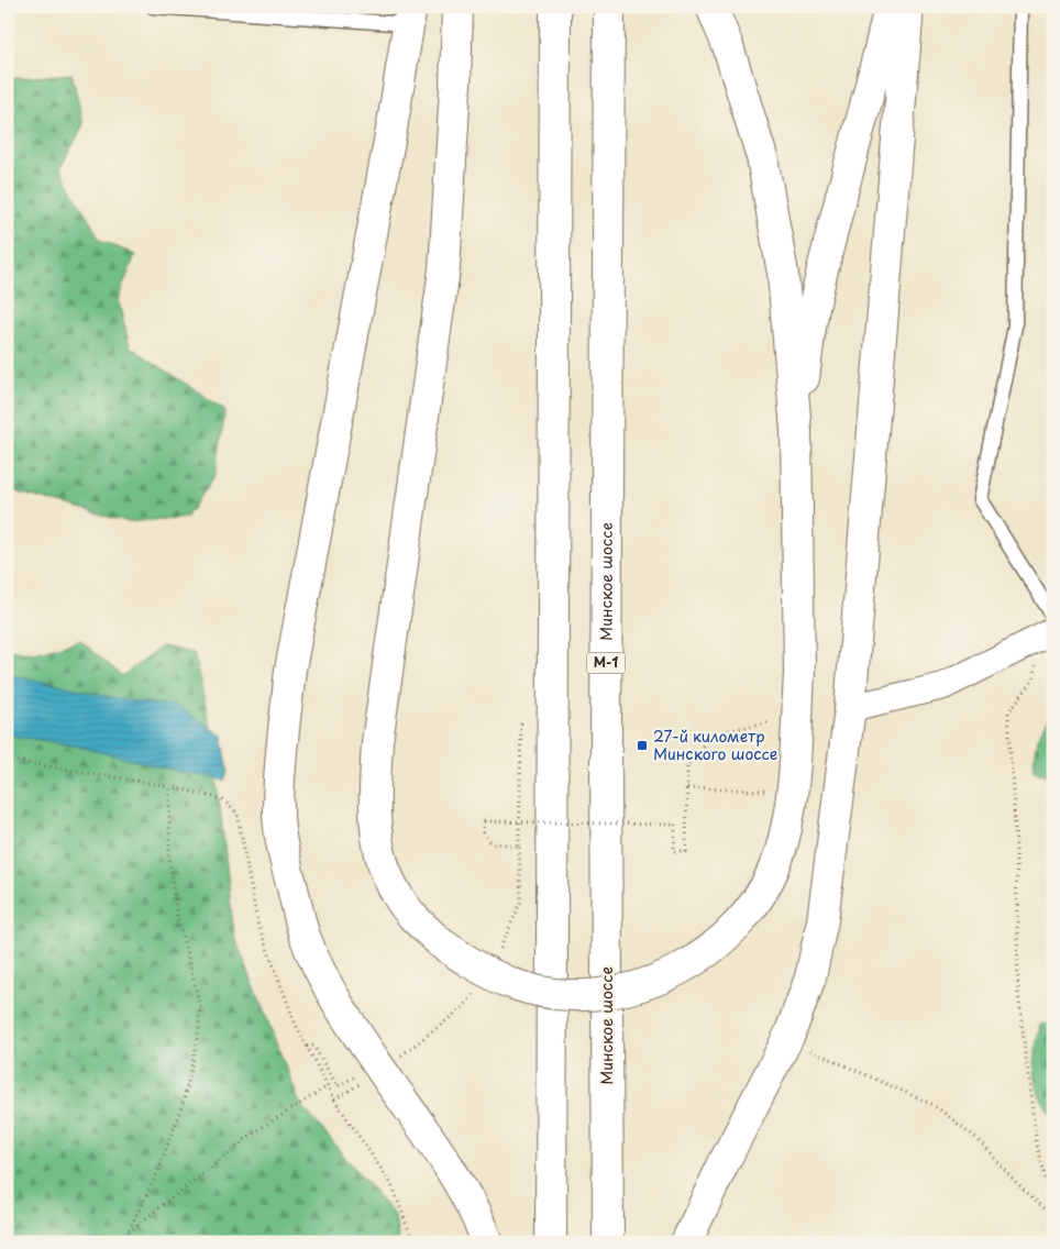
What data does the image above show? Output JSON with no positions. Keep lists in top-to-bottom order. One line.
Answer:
{"streets":{"main road":["Минское шоссе","М-1"]},"places":{"transit":["27-й километр Минского шоссе"]}}
